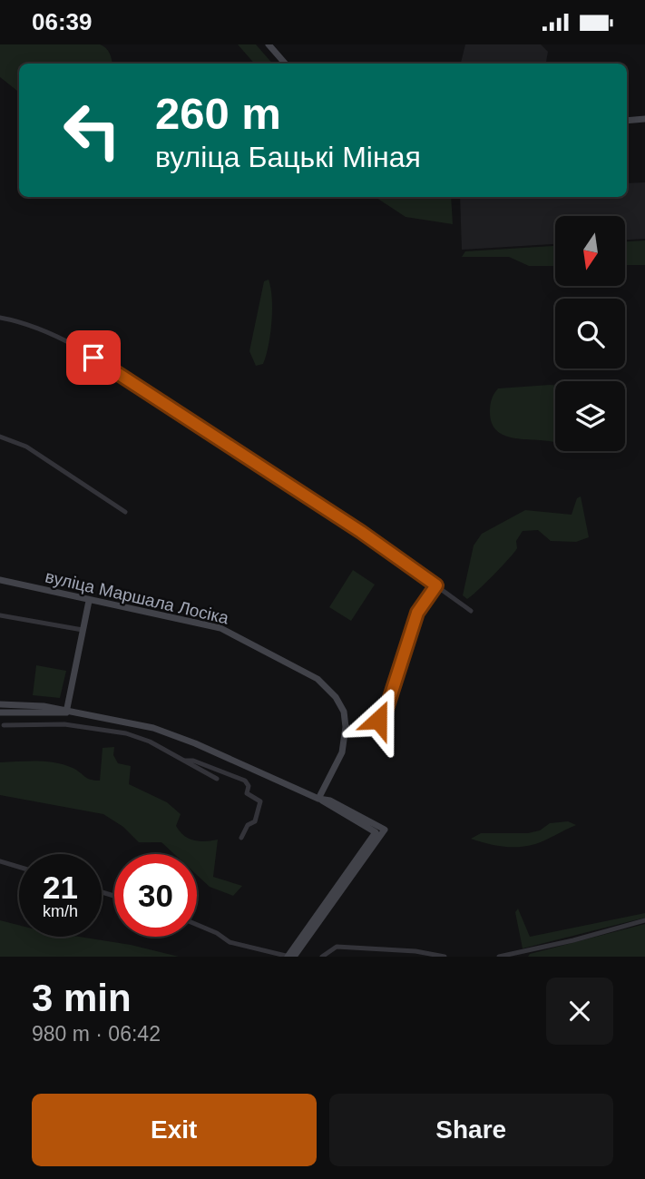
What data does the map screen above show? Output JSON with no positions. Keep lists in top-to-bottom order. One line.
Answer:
{"streets":{"main road":["вуліца Маршала Лосіка"]},"north":"bottom","page":{"status":"06:39","turn":["260 m","вуліца Бацькі Міная"],"speed":"21 km/h","limit":"30","heading":["3 min","980 m · 06:42"],"buttons":["Exit","Share"]}}
